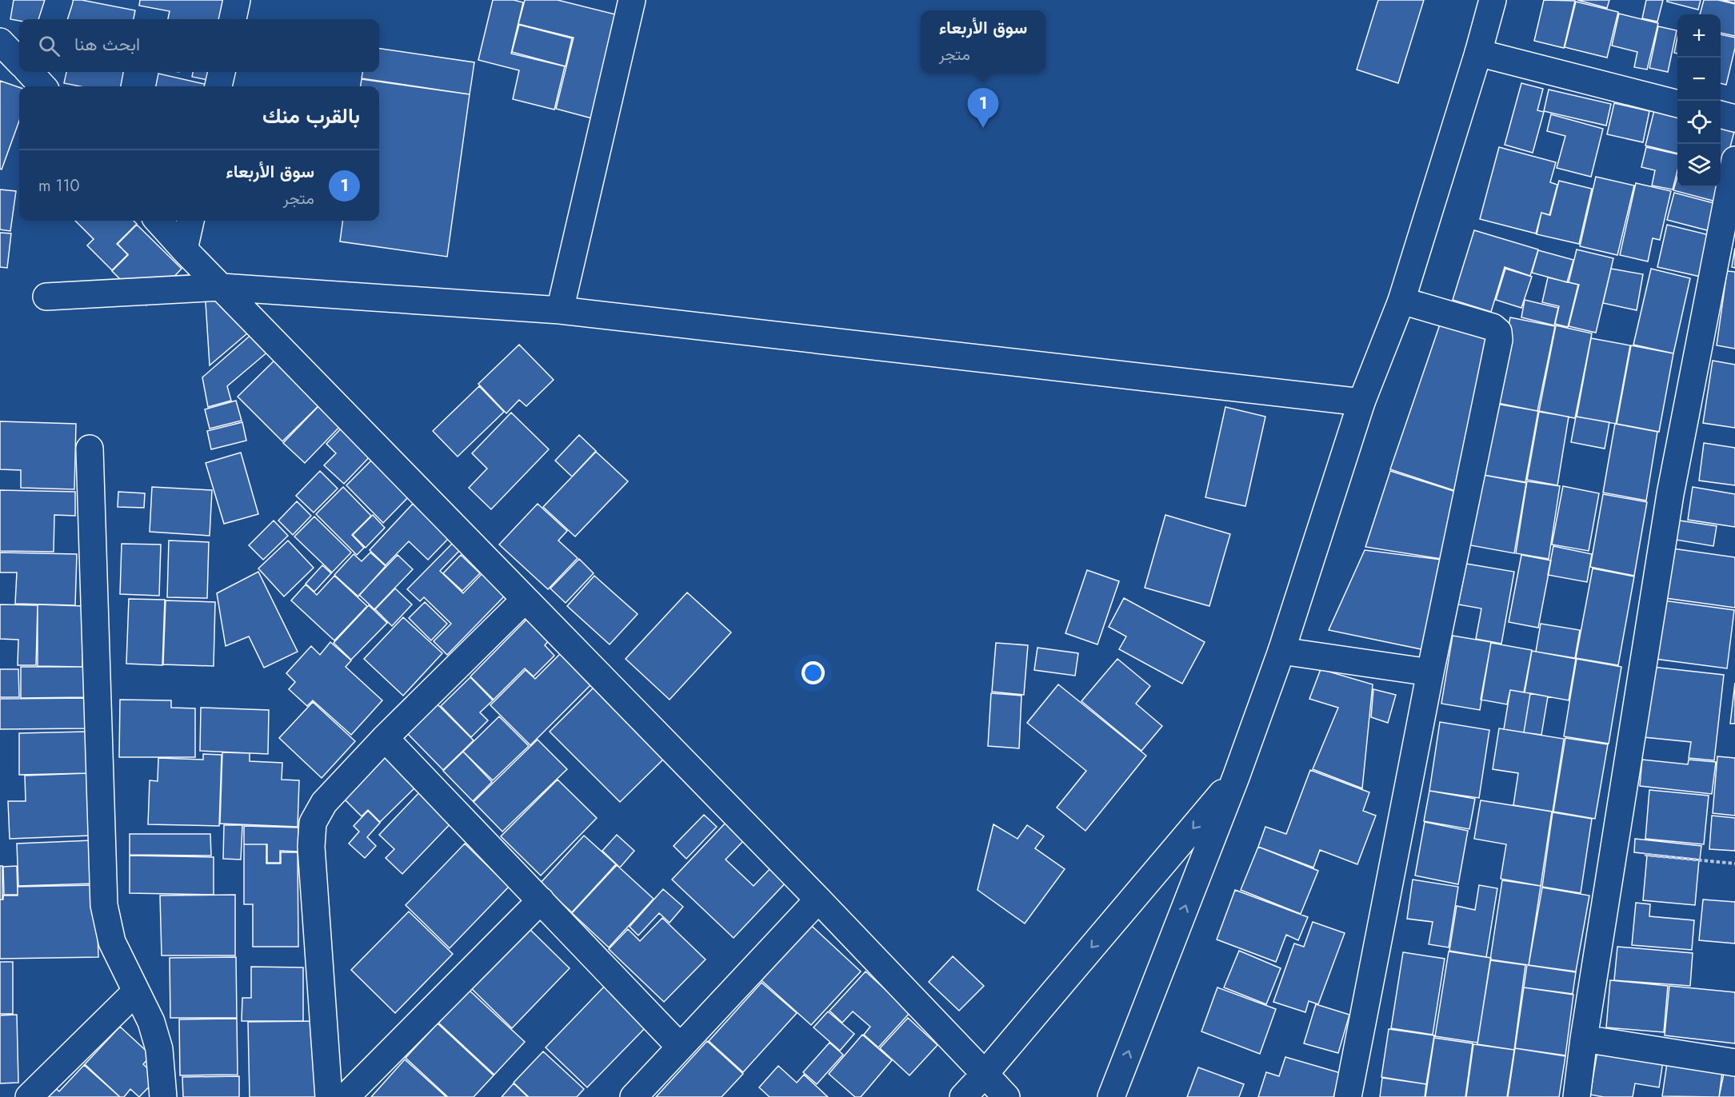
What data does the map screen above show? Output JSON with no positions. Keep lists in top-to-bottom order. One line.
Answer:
{"page":{"popup":["سوق الأربعاء","متجر"],"map_buttons":["+","−"],"search":"ابحث هنا","heading":"بالقرب منك","pins":"1","list":[{"mark":"1","name":"سوق الأربعاء","note":"متجر","value":"110 m"}]}}
